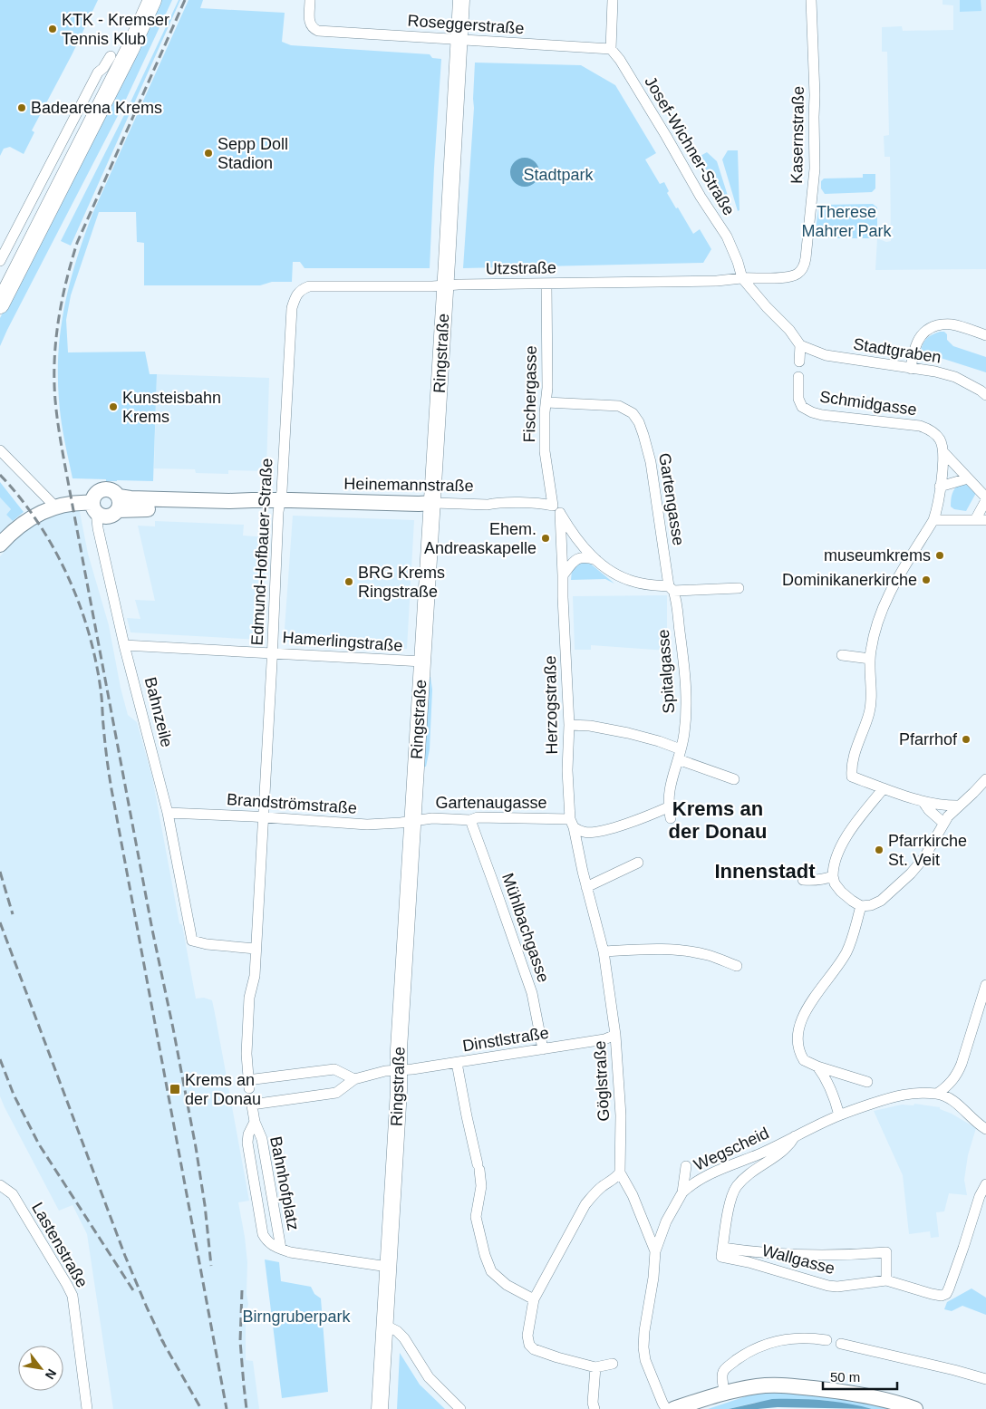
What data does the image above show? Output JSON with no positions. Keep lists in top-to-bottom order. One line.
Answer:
{"streets":{"main road":["Ringstraße"],"street":["Roseggerstraße","Kasernstraße","Josef-Wichner-Straße","Utzstraße","Stadtgraben","Fischergasse","Schmidgasse","Heinemannstraße","Gartengasse","Edmund-Hofbauer-Straße","Hamerlingstraße","Spitalgasse","Herzogstraße","Bahnzeile","Gartenaugasse","Brandströmstraße","Mühlbachgasse","Dinstlstraße","Göglstraße","Wegscheid","Bahnhofplatz","Lastenstraße","Wallgasse"]},"crossings":[["Roseggerstraße","Josef-Wichner-Straße"],["Roseggerstraße","Ringstraße"],["Kasernstraße","Utzstraße"],["Josef-Wichner-Straße","Utzstraße"],["Utzstraße","Ringstraße"],["Utzstraße","Fischergasse"],["Utzstraße","Edmund-Hofbauer-Straße"],["Ringstraße","Heinemannstraße"],["Ringstraße","Hamerlingstraße"],["Ringstraße","Gartenaugasse"],["Ringstraße","Brandströmstraße"],["Ringstraße","Dinstlstraße"],["Fischergasse","Heinemannstraße"],["Fischergasse","Gartengasse"],["Fischergasse","Herzogstraße"],["Heinemannstraße","Edmund-Hofbauer-Straße"],["Heinemannstraße","Bahnzeile"],["Gartengasse","Spitalgasse"],["Edmund-Hofbauer-Straße","Hamerlingstraße"],["Edmund-Hofbauer-Straße","Brandströmstraße"],["Edmund-Hofbauer-Straße","Bahnhofplatz"],["Hamerlingstraße","Bahnzeile"],["Spitalgasse","Gartenaugasse"],["Herzogstraße","Gartenaugasse"],["Herzogstraße","Göglstraße"],["Bahnzeile","Brandströmstraße"],["Bahnzeile","Bahnhofplatz"],["Gartenaugasse","Brandströmstraße"],["Gartenaugasse","Mühlbachgasse"],["Brandströmstraße","Bahnhofplatz"],["Mühlbachgasse","Dinstlstraße"],["Dinstlstraße","Göglstraße"]],"districts":["Krems an der Donau","Innenstadt"],"parks":["Stadtpark","Therese Mahrer Park","Birngruberpark"],"places":{"other":["KTK - Kremser Tennis Klub","Badearena Krems","Sepp Doll Stadion","Kunsteisbahn Krems","Ehem. Andreaskapelle","museumkrems","Dominikanerkirche","BRG Krems Ringstraße","Pfarrhof","Pfarrkirche St. Veit"],"transit":["Krems an der Donau"]},"scale_bar":"50 m","north":"bottom right"}
